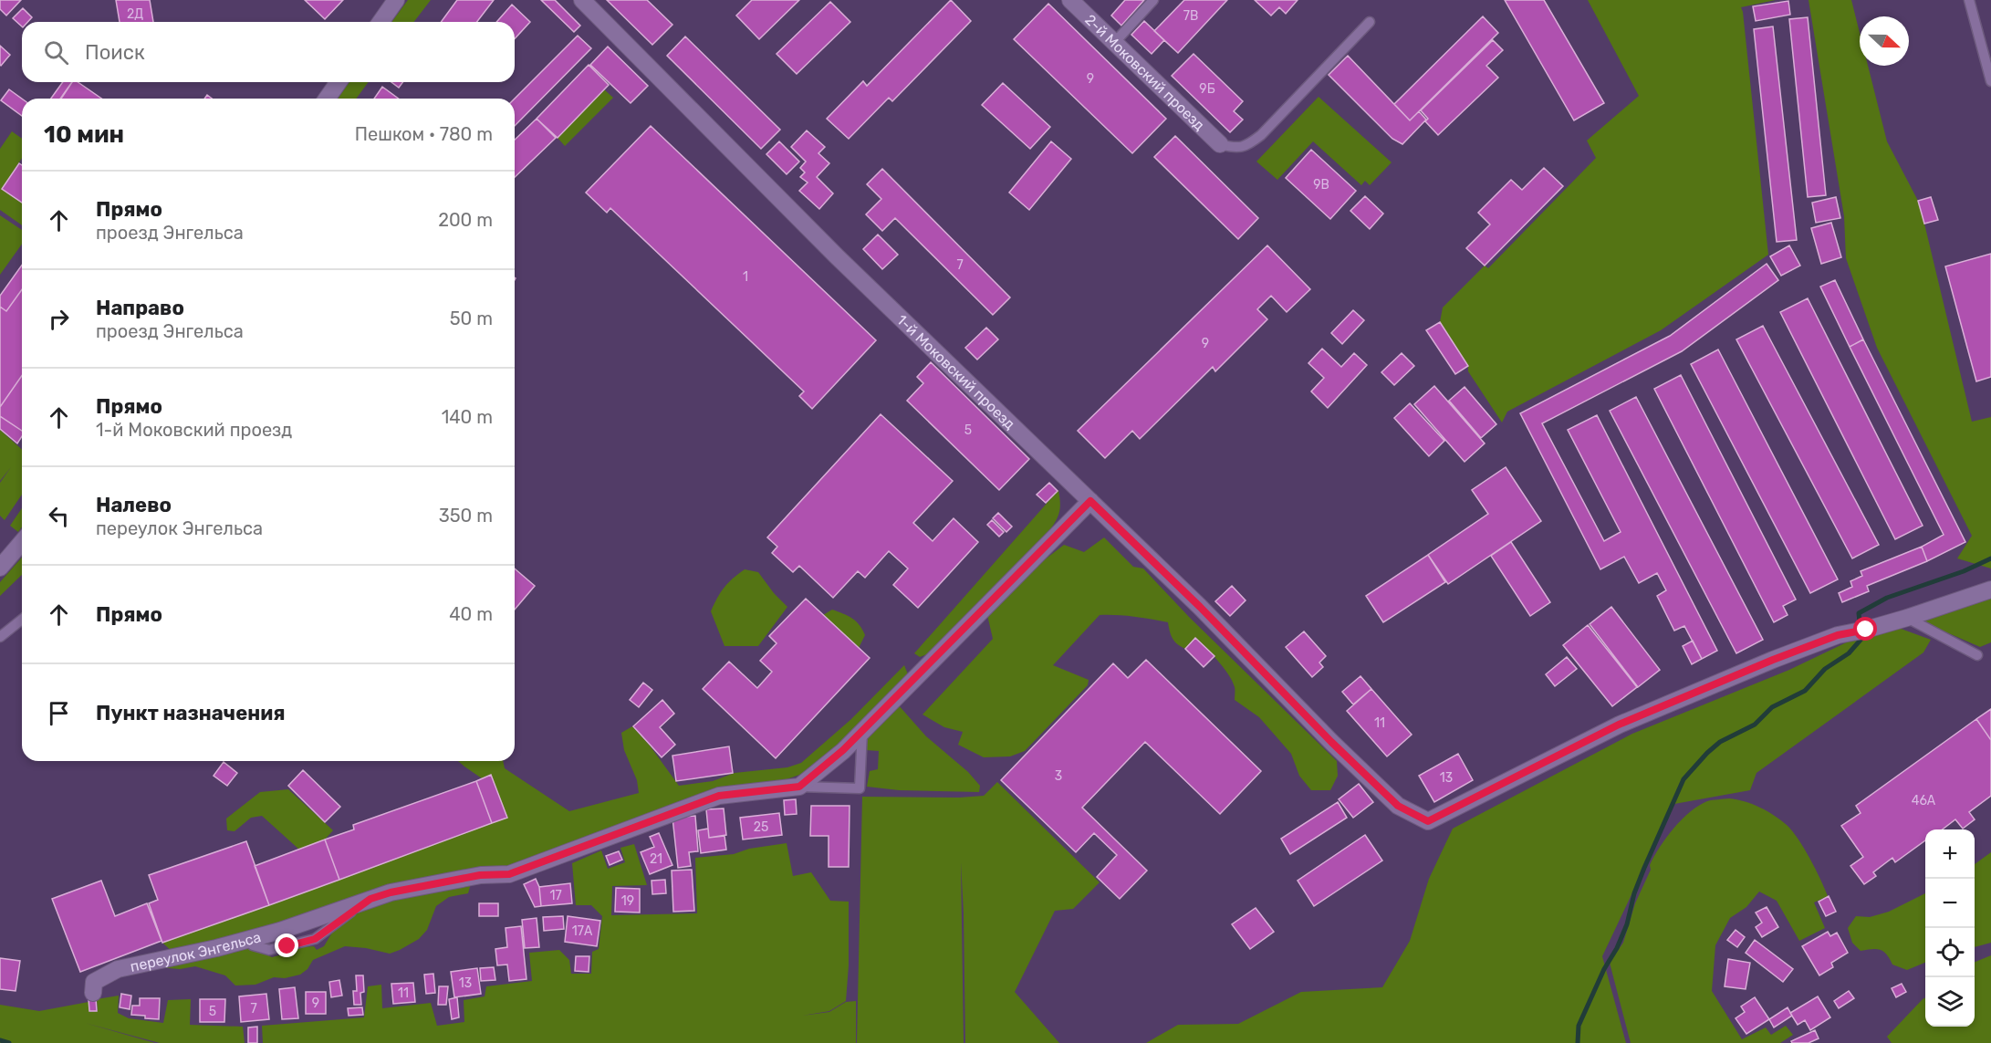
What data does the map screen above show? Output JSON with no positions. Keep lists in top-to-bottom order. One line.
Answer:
{"streets":{"street":["2-й Моковский проезд","1-й Моковский проезд","переулок Энгельса"]},"house_numbers":["2Д","7В","9","9Б","9В","7","1","9","5","11","3","13","46А","25","21","17","19","17А","13","11","9","7","5"],"north":"right","page":{"search":"Поиск","heading":["10 мин","Пешком · 780 m"],"list":[["Прямо","проезд Энгельса","200 m"],["Направо","проезд Энгельса","50 m"],["Прямо","1-й Моковский проезд","140 m"],["Налево","переулок Энгельса","350 m"],["Прямо","40 m"],"Пункт назначения"],"map_buttons":["+","−"]}}
